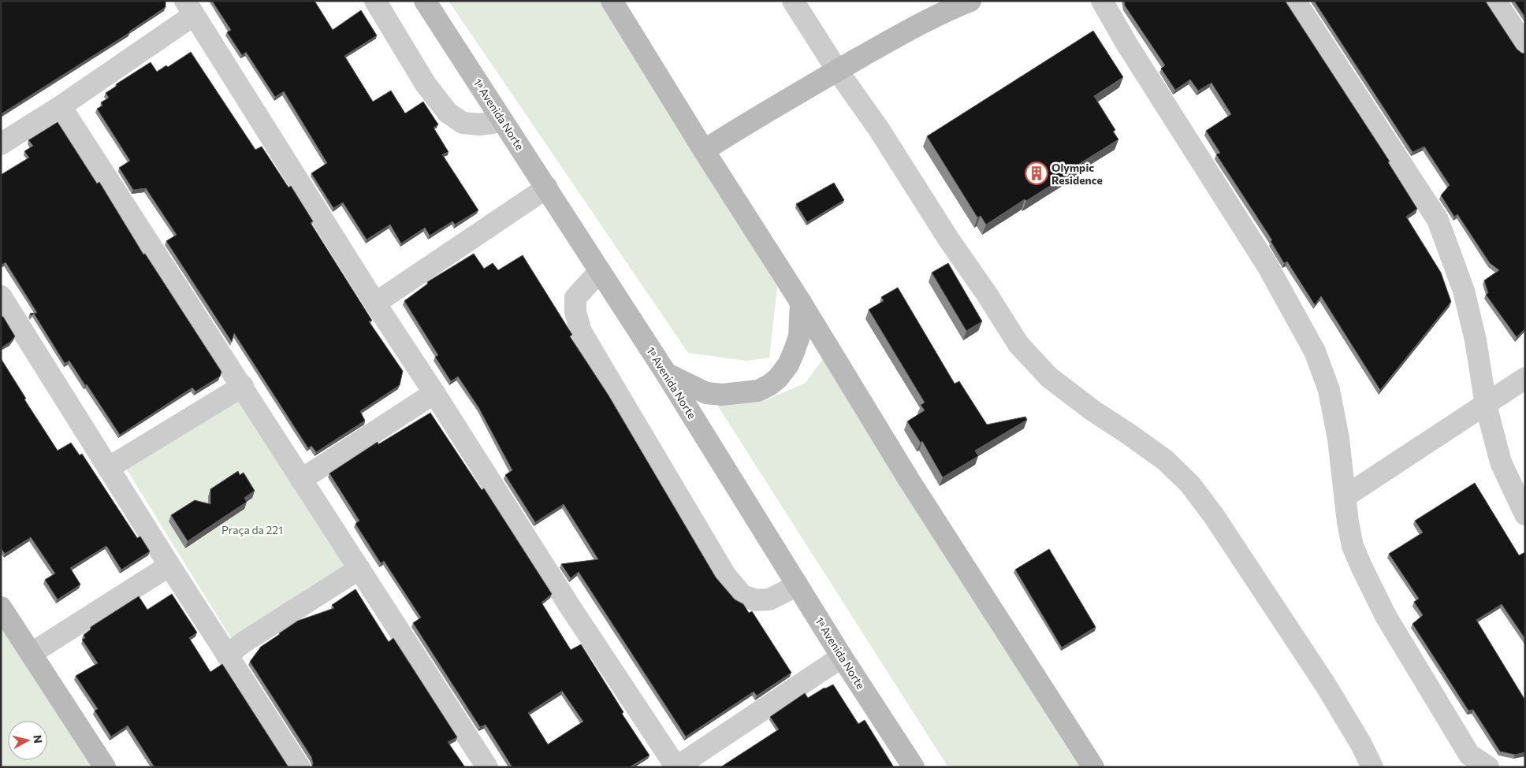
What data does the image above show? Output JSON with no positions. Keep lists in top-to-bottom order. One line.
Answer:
{"streets":{"main road":["1ᵃ Avenida Norte"]},"parks":["Praça da 221"],"places":{"building":["Olympic Residence"]},"north":"right"}
